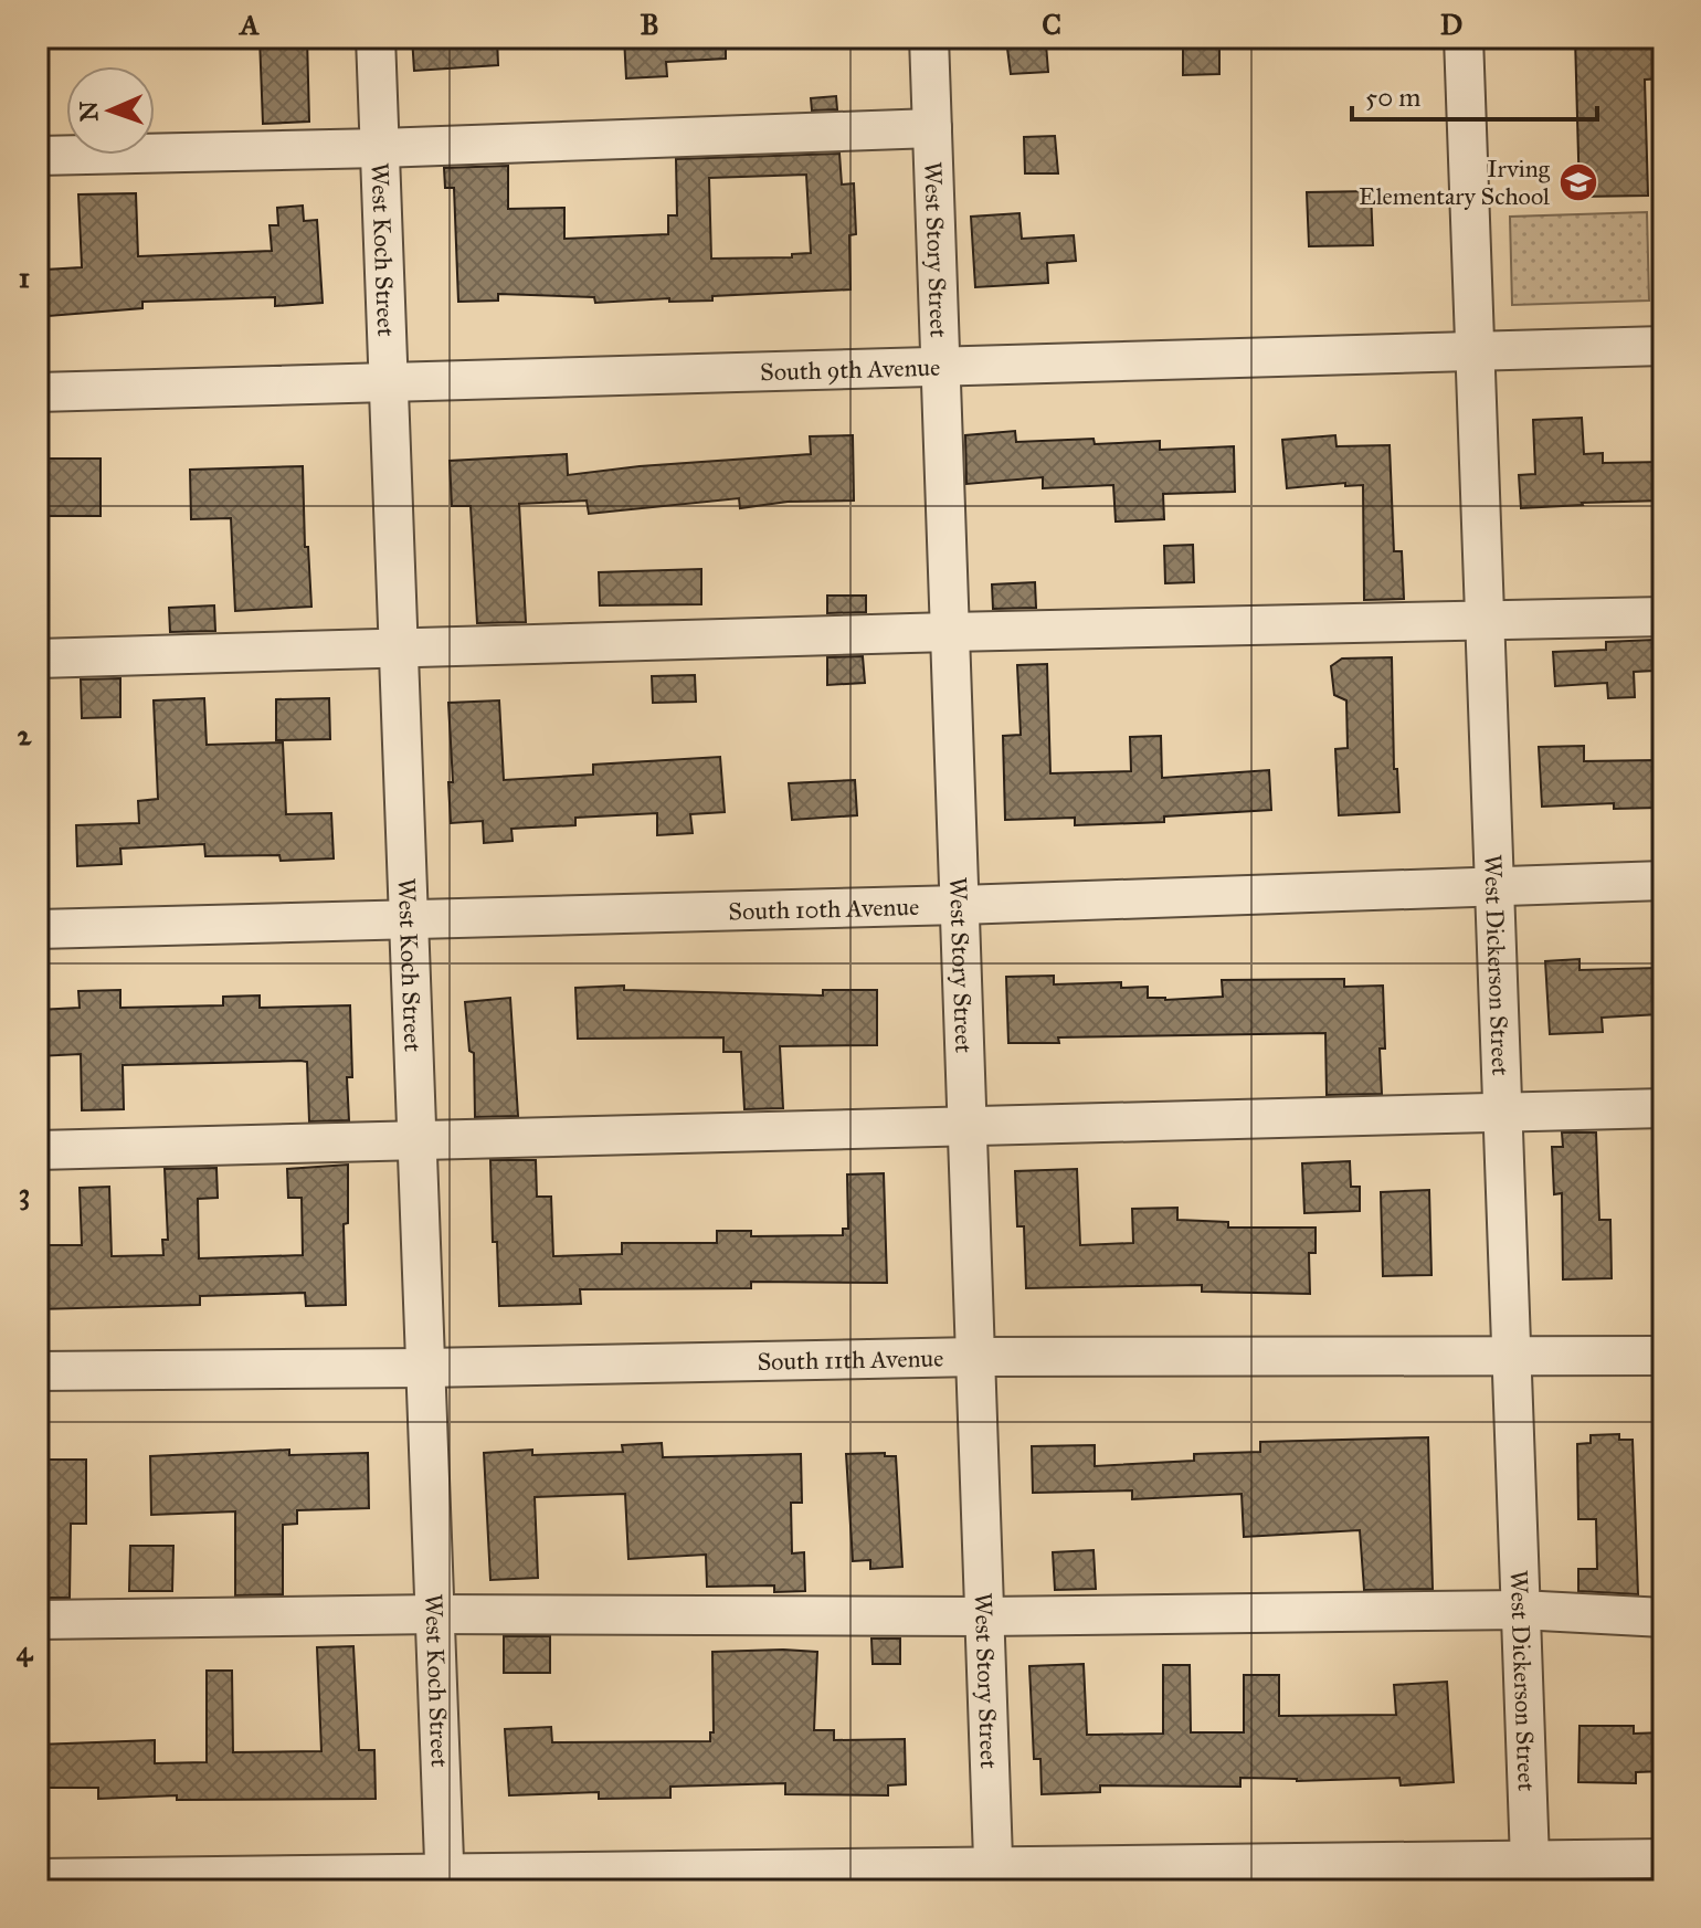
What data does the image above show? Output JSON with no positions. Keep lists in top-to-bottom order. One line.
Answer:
{"streets":{"street":["West Koch Street","West Story Street","South 9th Avenue","South 10th Avenue","West Dickerson Street","South 11th Avenue"]},"crossings":[["West Koch Street","South 9th Avenue"],["West Koch Street","South 10th Avenue"],["West Koch Street","South 11th Avenue"],["West Story Street","South 9th Avenue"],["West Story Street","South 10th Avenue"],["West Story Street","South 11th Avenue"],["South 9th Avenue","West Dickerson Street"],["South 10th Avenue","West Dickerson Street"],["West Dickerson Street","South 11th Avenue"]],"places":{"school or university":["Irving Elementary School"]},"scale_bar":"50 m","north":"left","grid":{"columns":["A","B","C","D"],"rows":["1","2","3","4"]}}
